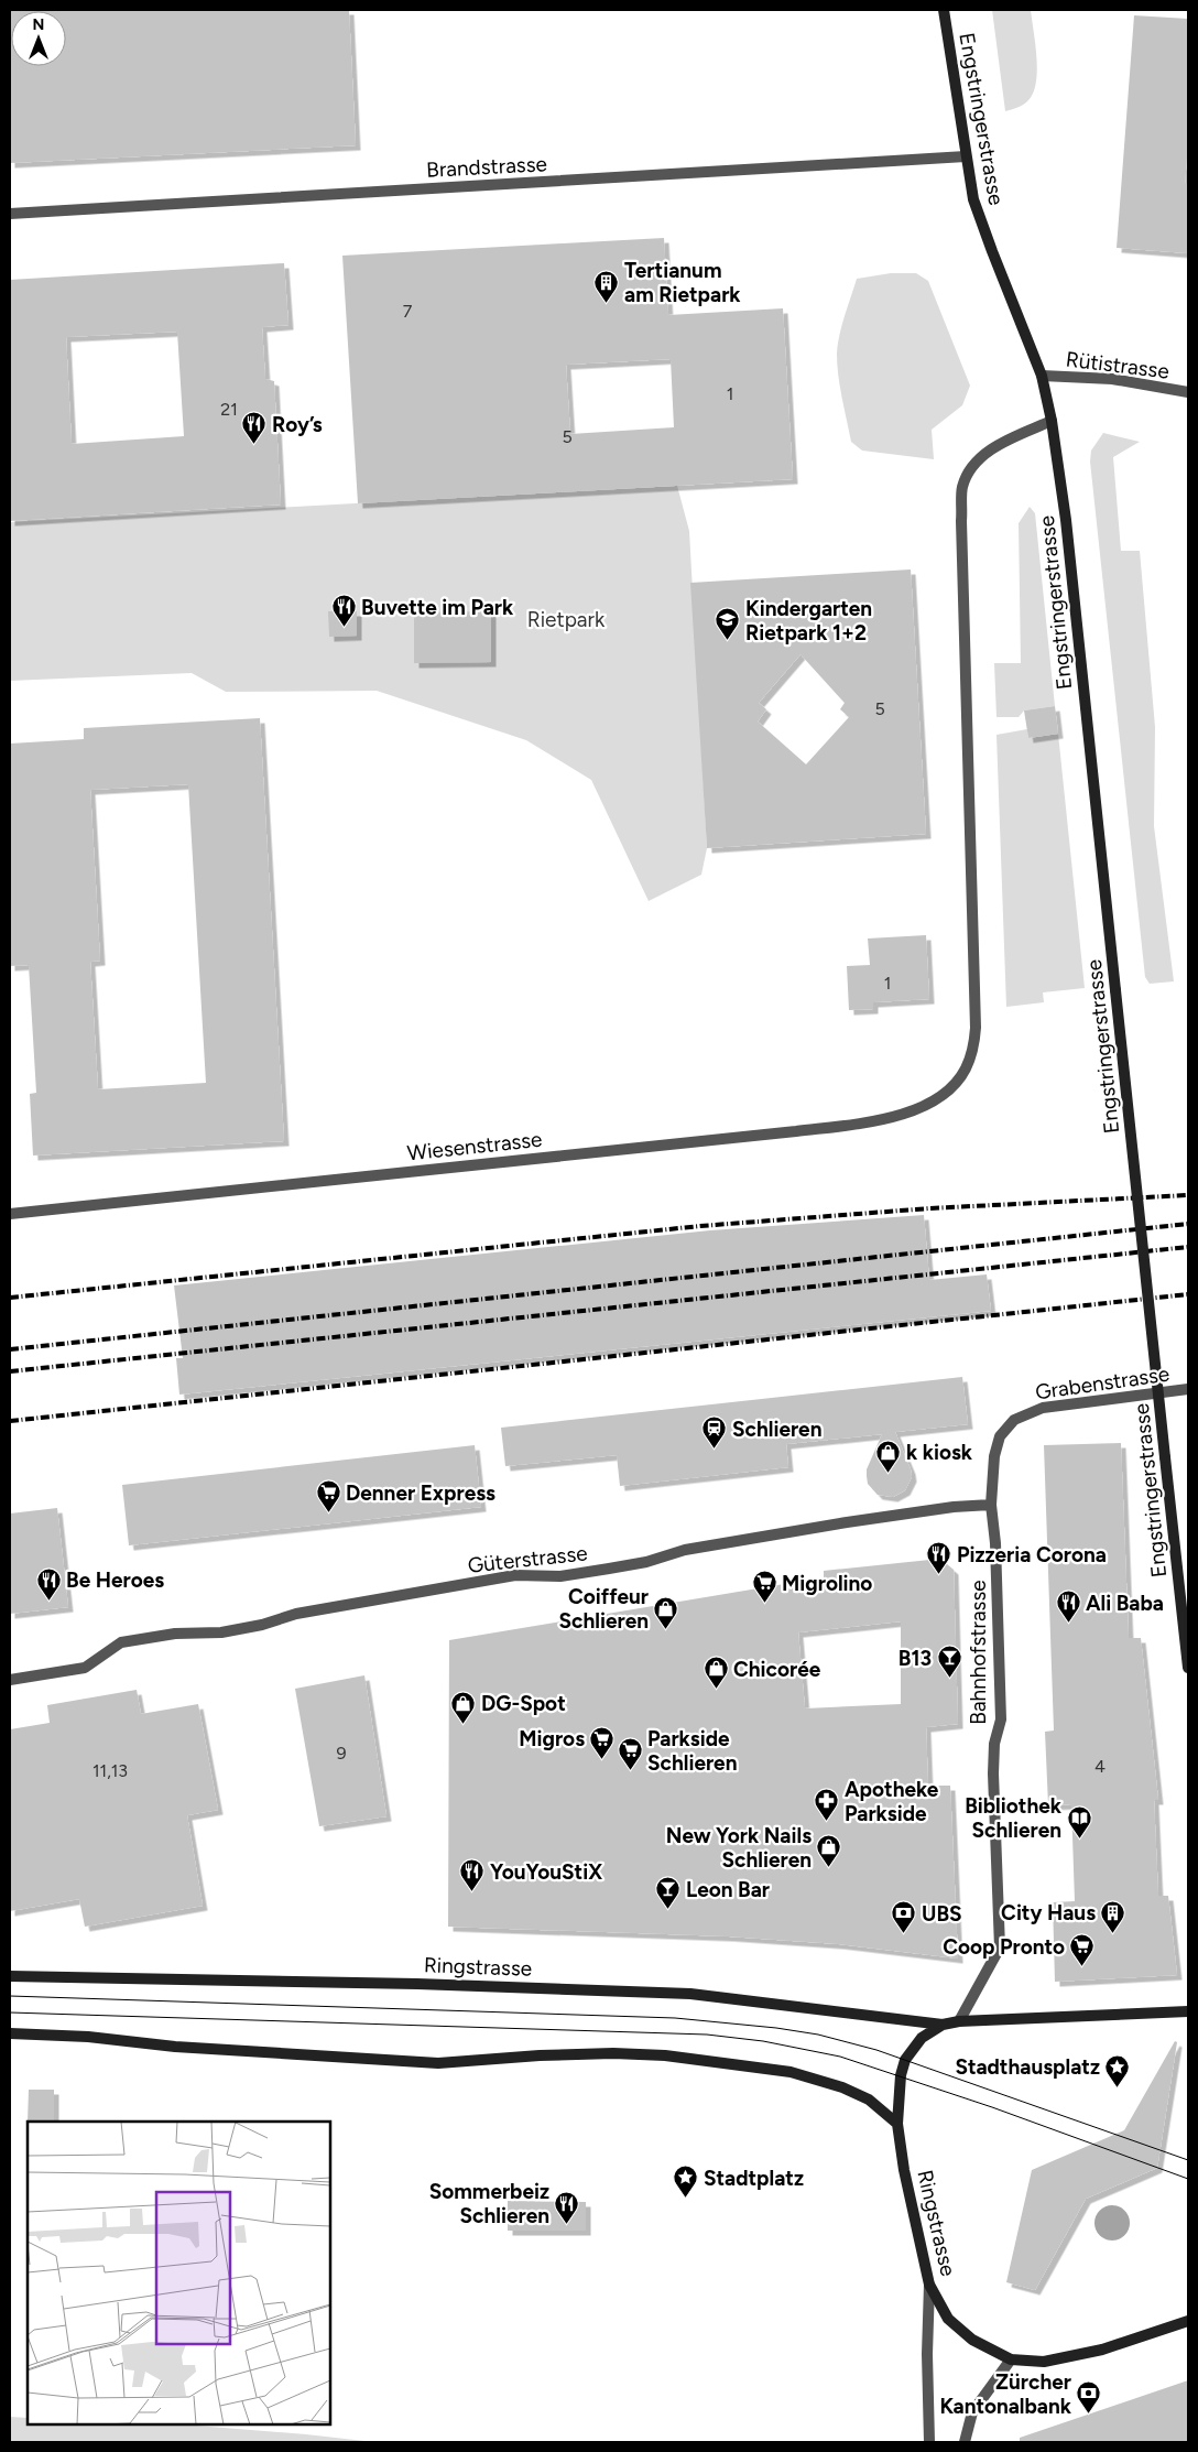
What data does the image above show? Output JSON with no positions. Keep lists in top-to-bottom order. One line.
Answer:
{"streets":{"main road":["Engstringerstrasse","Ringstrasse"],"street":["Brandstrasse","Rütistrasse","Wiesenstrasse","Grabenstrasse","Güterstrasse","Bahnhofstrasse"]},"crossings":[["Engstringerstrasse","Brandstrasse"],["Engstringerstrasse","Rütistrasse"],["Engstringerstrasse","Wiesenstrasse"],["Grabenstrasse","Güterstrasse"],["Grabenstrasse","Bahnhofstrasse"],["Güterstrasse","Bahnhofstrasse"],["Bahnhofstrasse","Ringstrasse"]],"parks":["Rietpark"],"places":{"building":["Tertianum am Rietpark","City Haus"],"restaurant":["Roy’s","Buvette im Park","Pizzeria Corona","Be Heroes","Ali Baba","YouYouStiX","Sommerbeiz Schlieren"],"school or university":["Kindergarten Rietpark 1+2"],"station":["Schlieren"],"shop":["k kiosk","Coiffeur Schlieren","Chicorée","DG-Spot","New York Nails Schlieren"],"supermarket":["Denner Express","Migrolino","Migros","Parkside Schlieren","Coop Pronto"],"bar":["B13","Leon Bar"],"pharmacy":["Apotheke Parkside"],"library":["Bibliothek Schlieren"],"bank":["UBS","Zürcher Kantonalbank"],"place":["Stadthausplatz","Stadtplatz"]},"house_numbers":["7","1","21","5","5","1","9","4","11,13"],"north":"top"}
